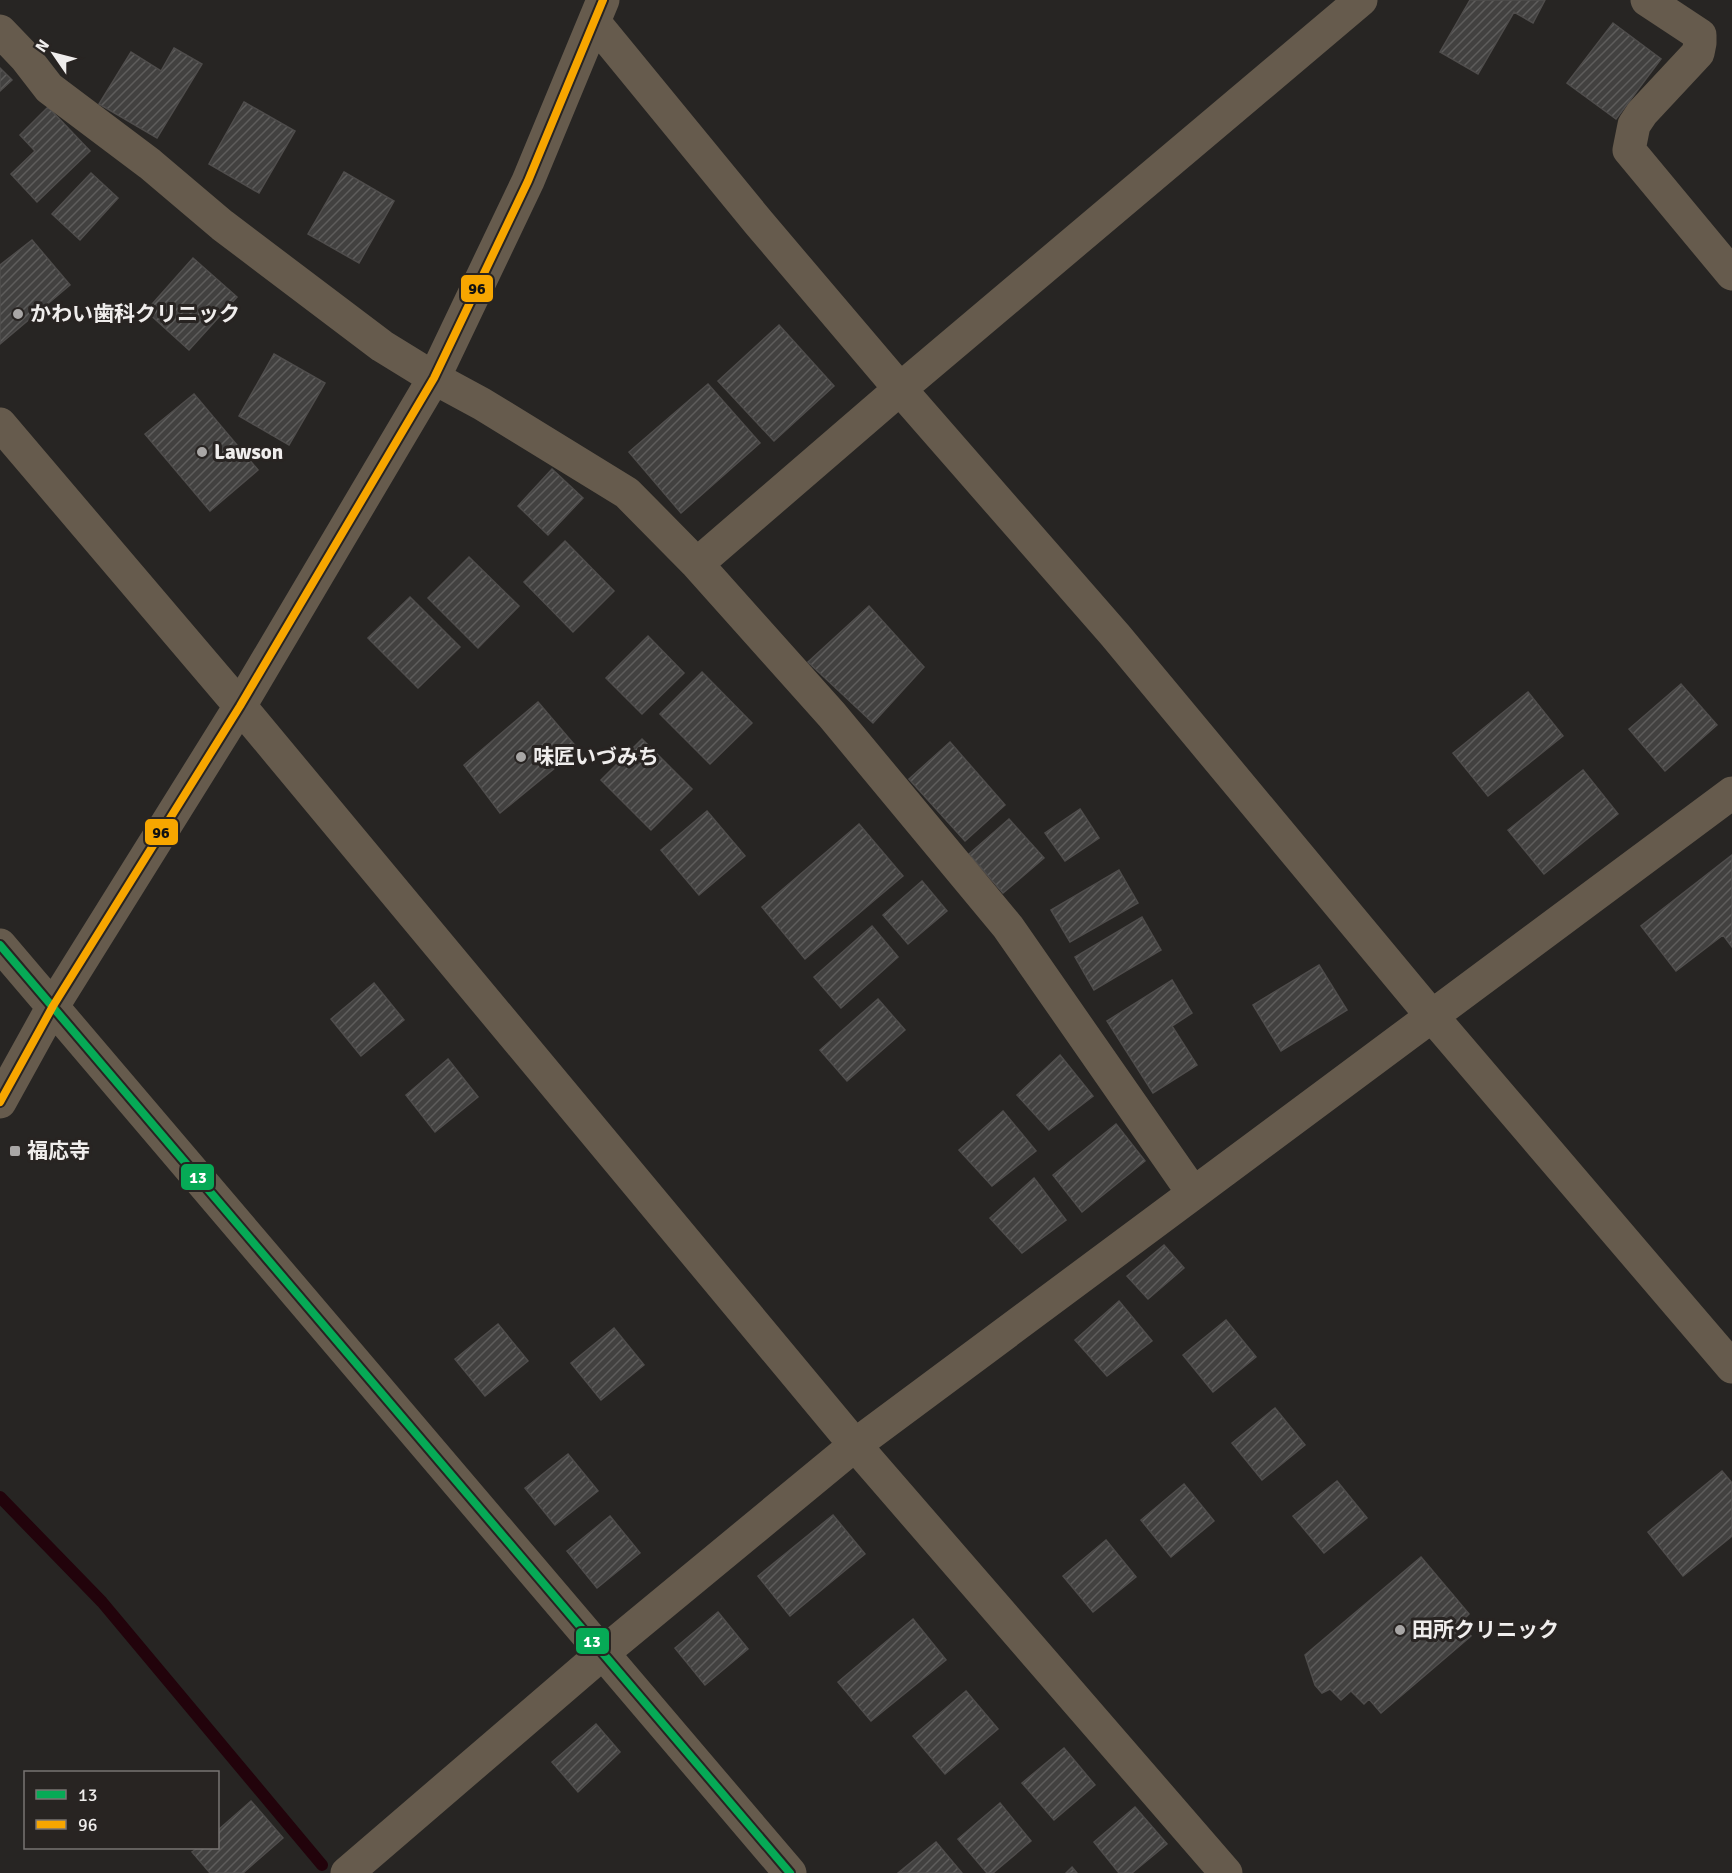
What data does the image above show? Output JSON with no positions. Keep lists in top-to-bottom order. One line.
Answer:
{"places":{"other":["かわい歯科クリニック","Lawson","味匠いづみち","田所クリニック"],"transit":["福応寺"]},"lines":["transit line 96","transit line 13"],"legend":["13","96"],"north":"top left"}
